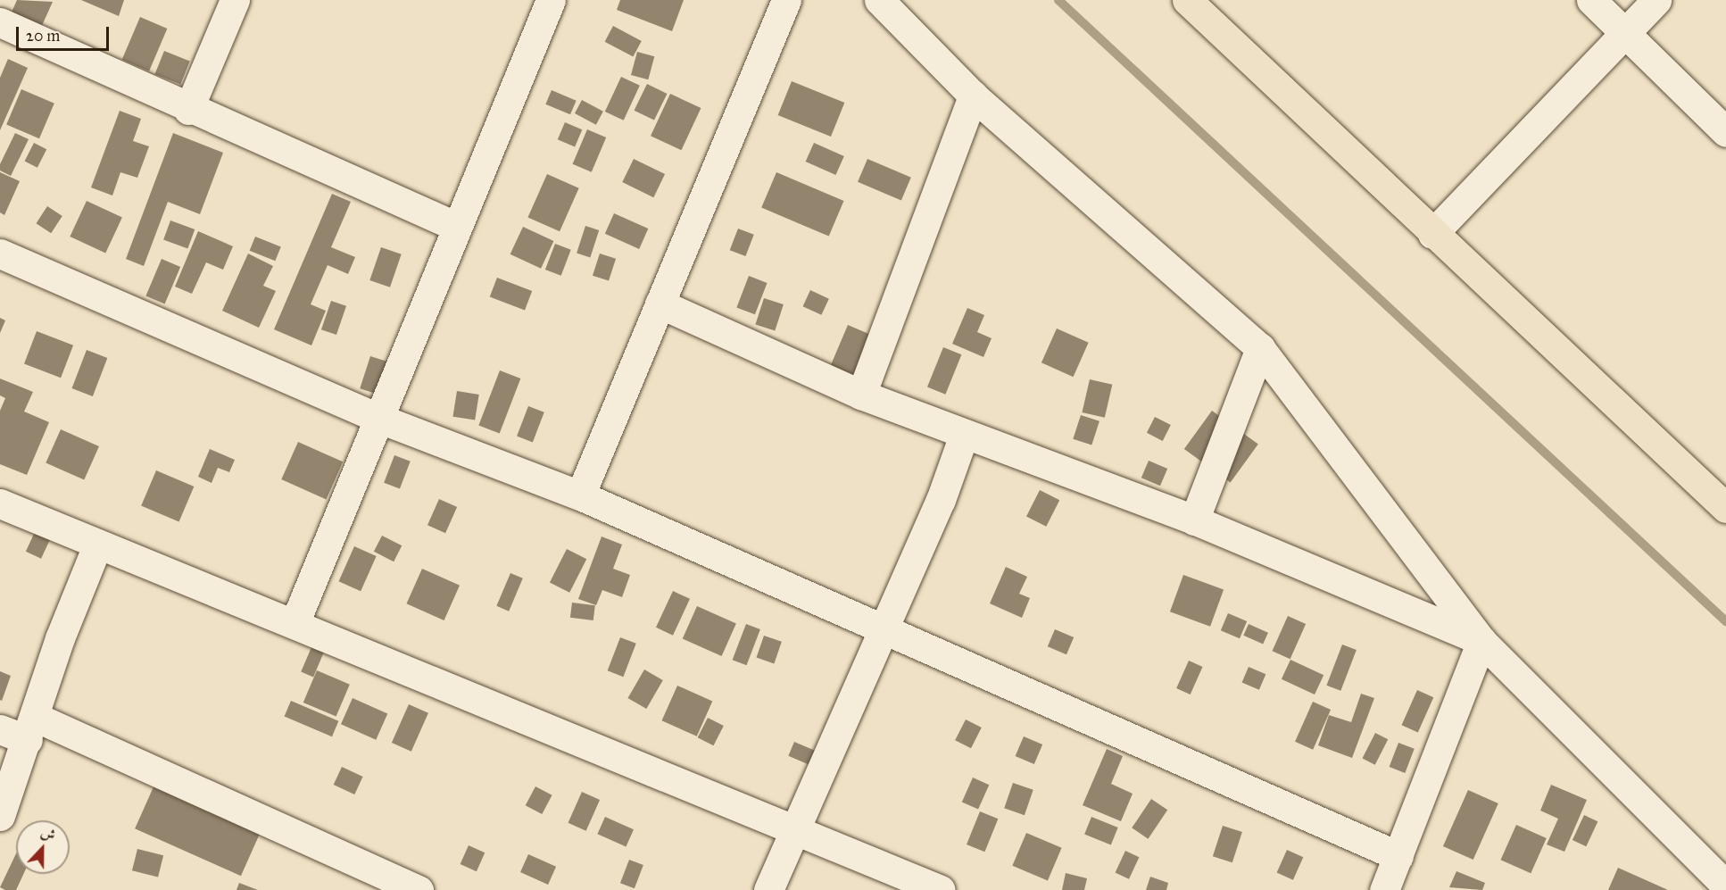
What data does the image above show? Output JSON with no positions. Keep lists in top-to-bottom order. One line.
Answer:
{"scale_bar":"20 m","north":"top"}
